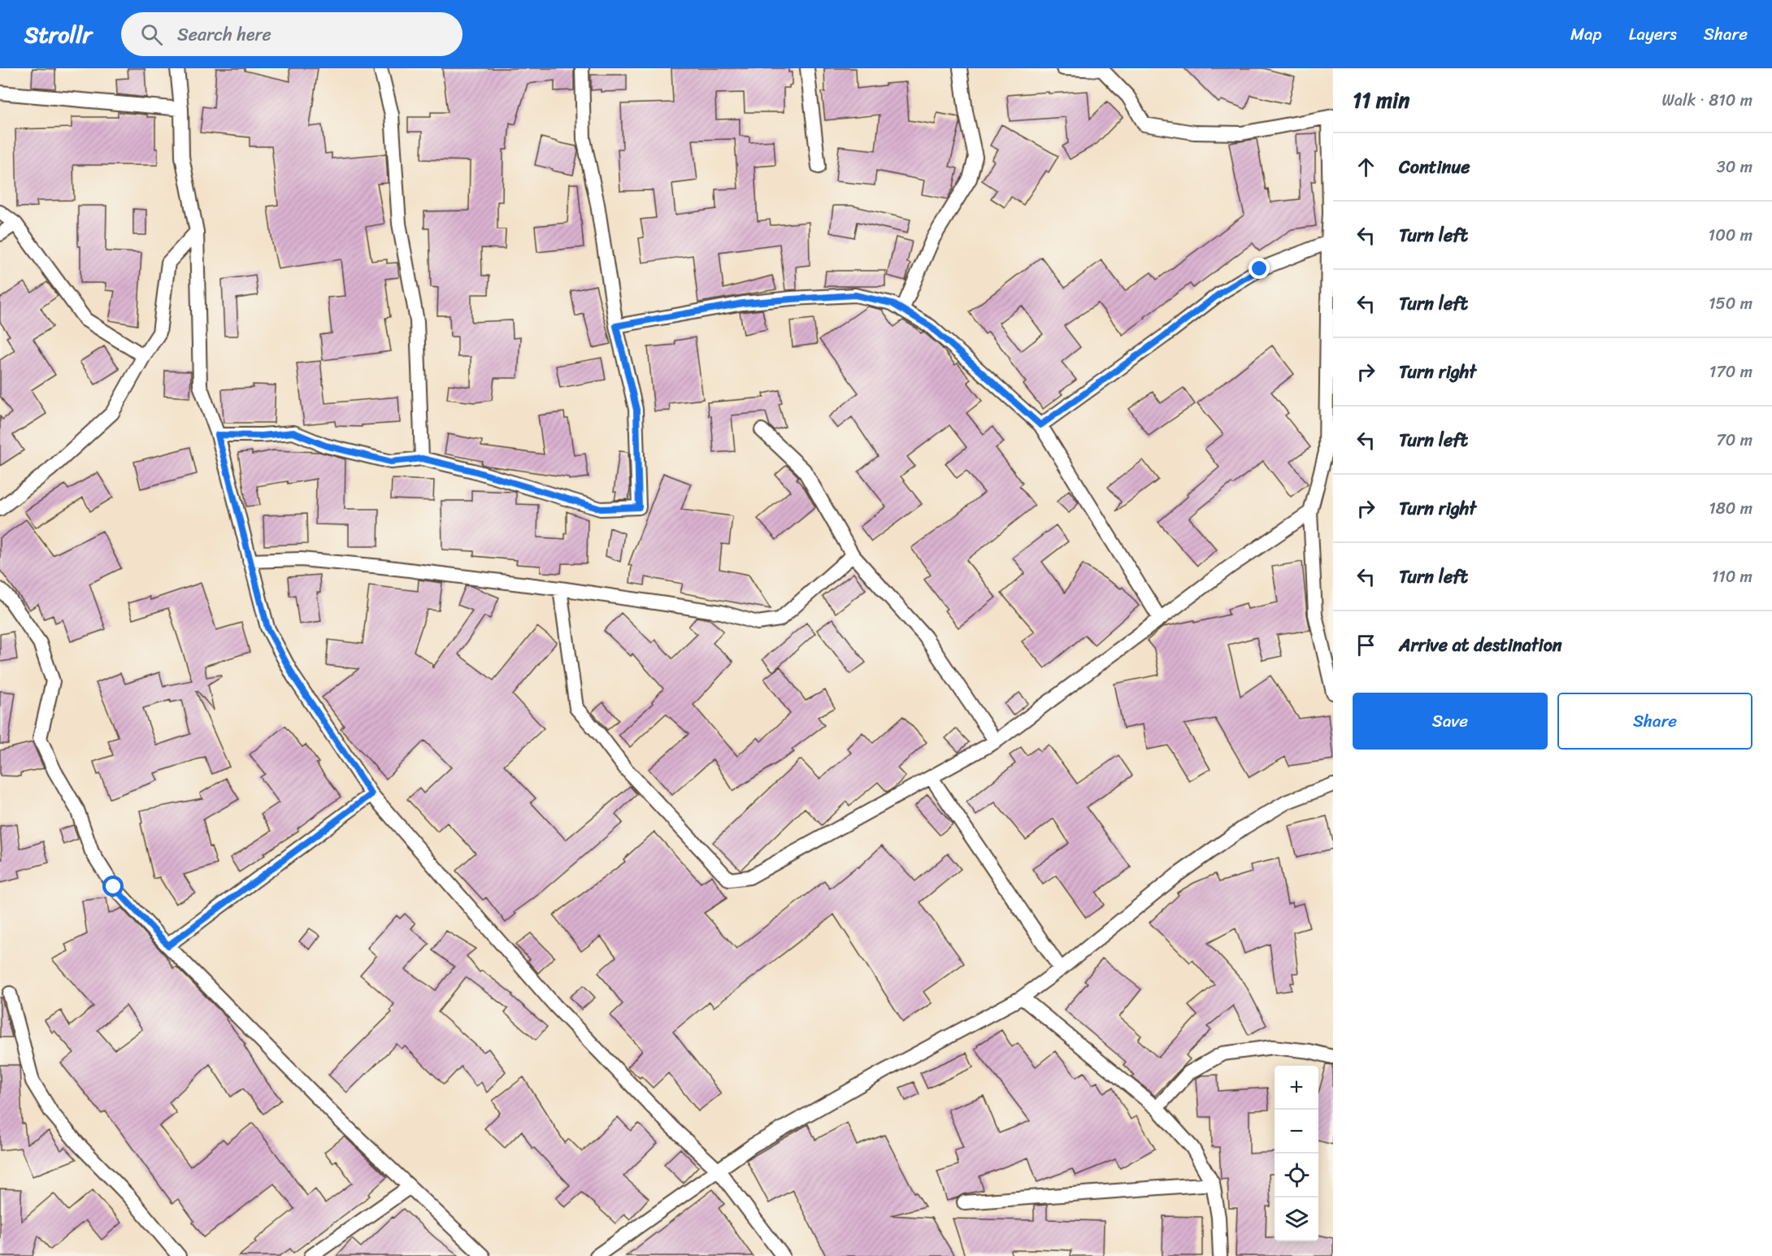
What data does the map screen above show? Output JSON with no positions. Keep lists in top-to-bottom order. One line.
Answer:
{"page":{"header":"Strollr","search":"Search here","nav":["Map","Layers","Share"],"heading":["11 min","Walk · 810 m"],"list":[["Continue","30 m"],["Turn left","100 m"],["Turn left","150 m"],["Turn right","170 m"],["Turn left","70 m"],["Turn right","180 m"],["Turn left","110 m"],"Arrive at destination"],"buttons":["Save","Share"],"map_buttons":["+","−"]}}
